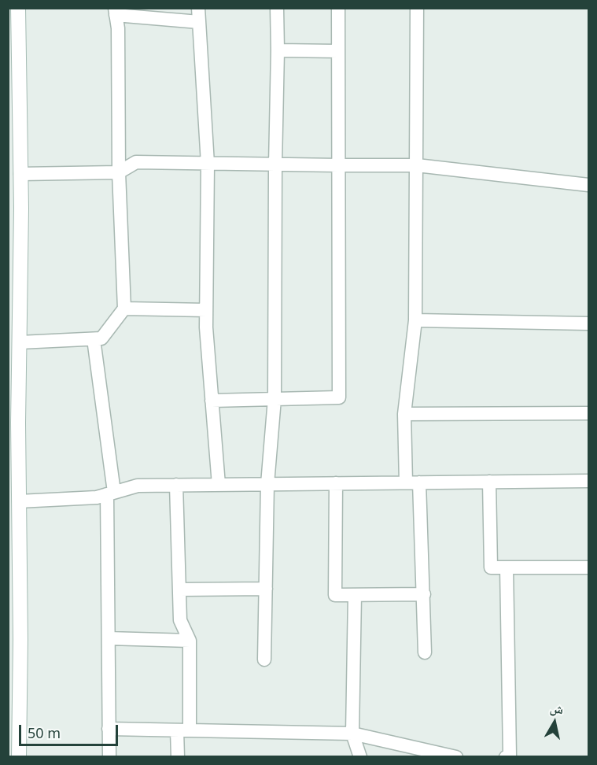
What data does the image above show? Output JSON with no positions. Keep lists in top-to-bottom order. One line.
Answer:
{"scale_bar":"50 m","north":"top"}
